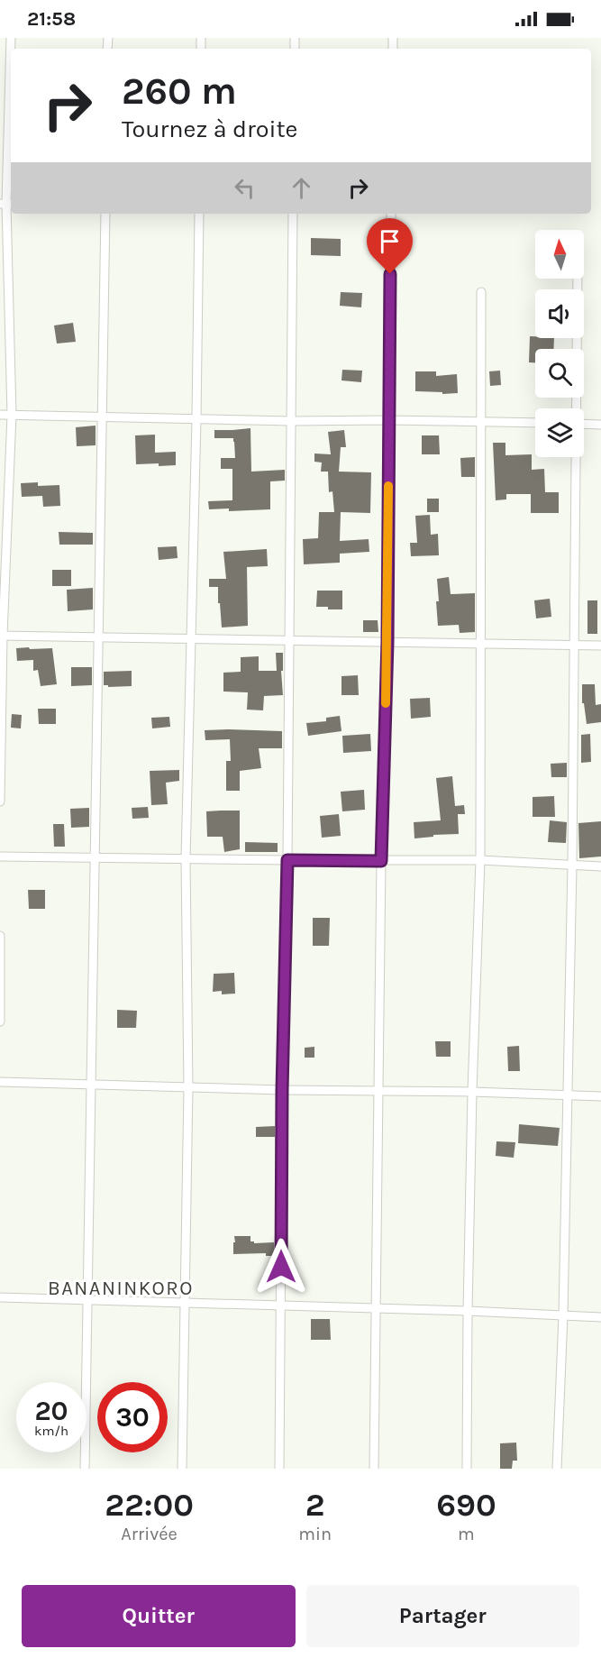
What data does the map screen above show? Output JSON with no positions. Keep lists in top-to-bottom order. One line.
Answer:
{"districts":["BANANINKORO"],"north":"top","page":{"status":"21:58","turn":["260 m","Tournez à droite"],"speed":"20 km/h","limit":"30","eta":["22:00","Arrivée","2","min","690","m"],"buttons":["Quitter","Partager"]}}
